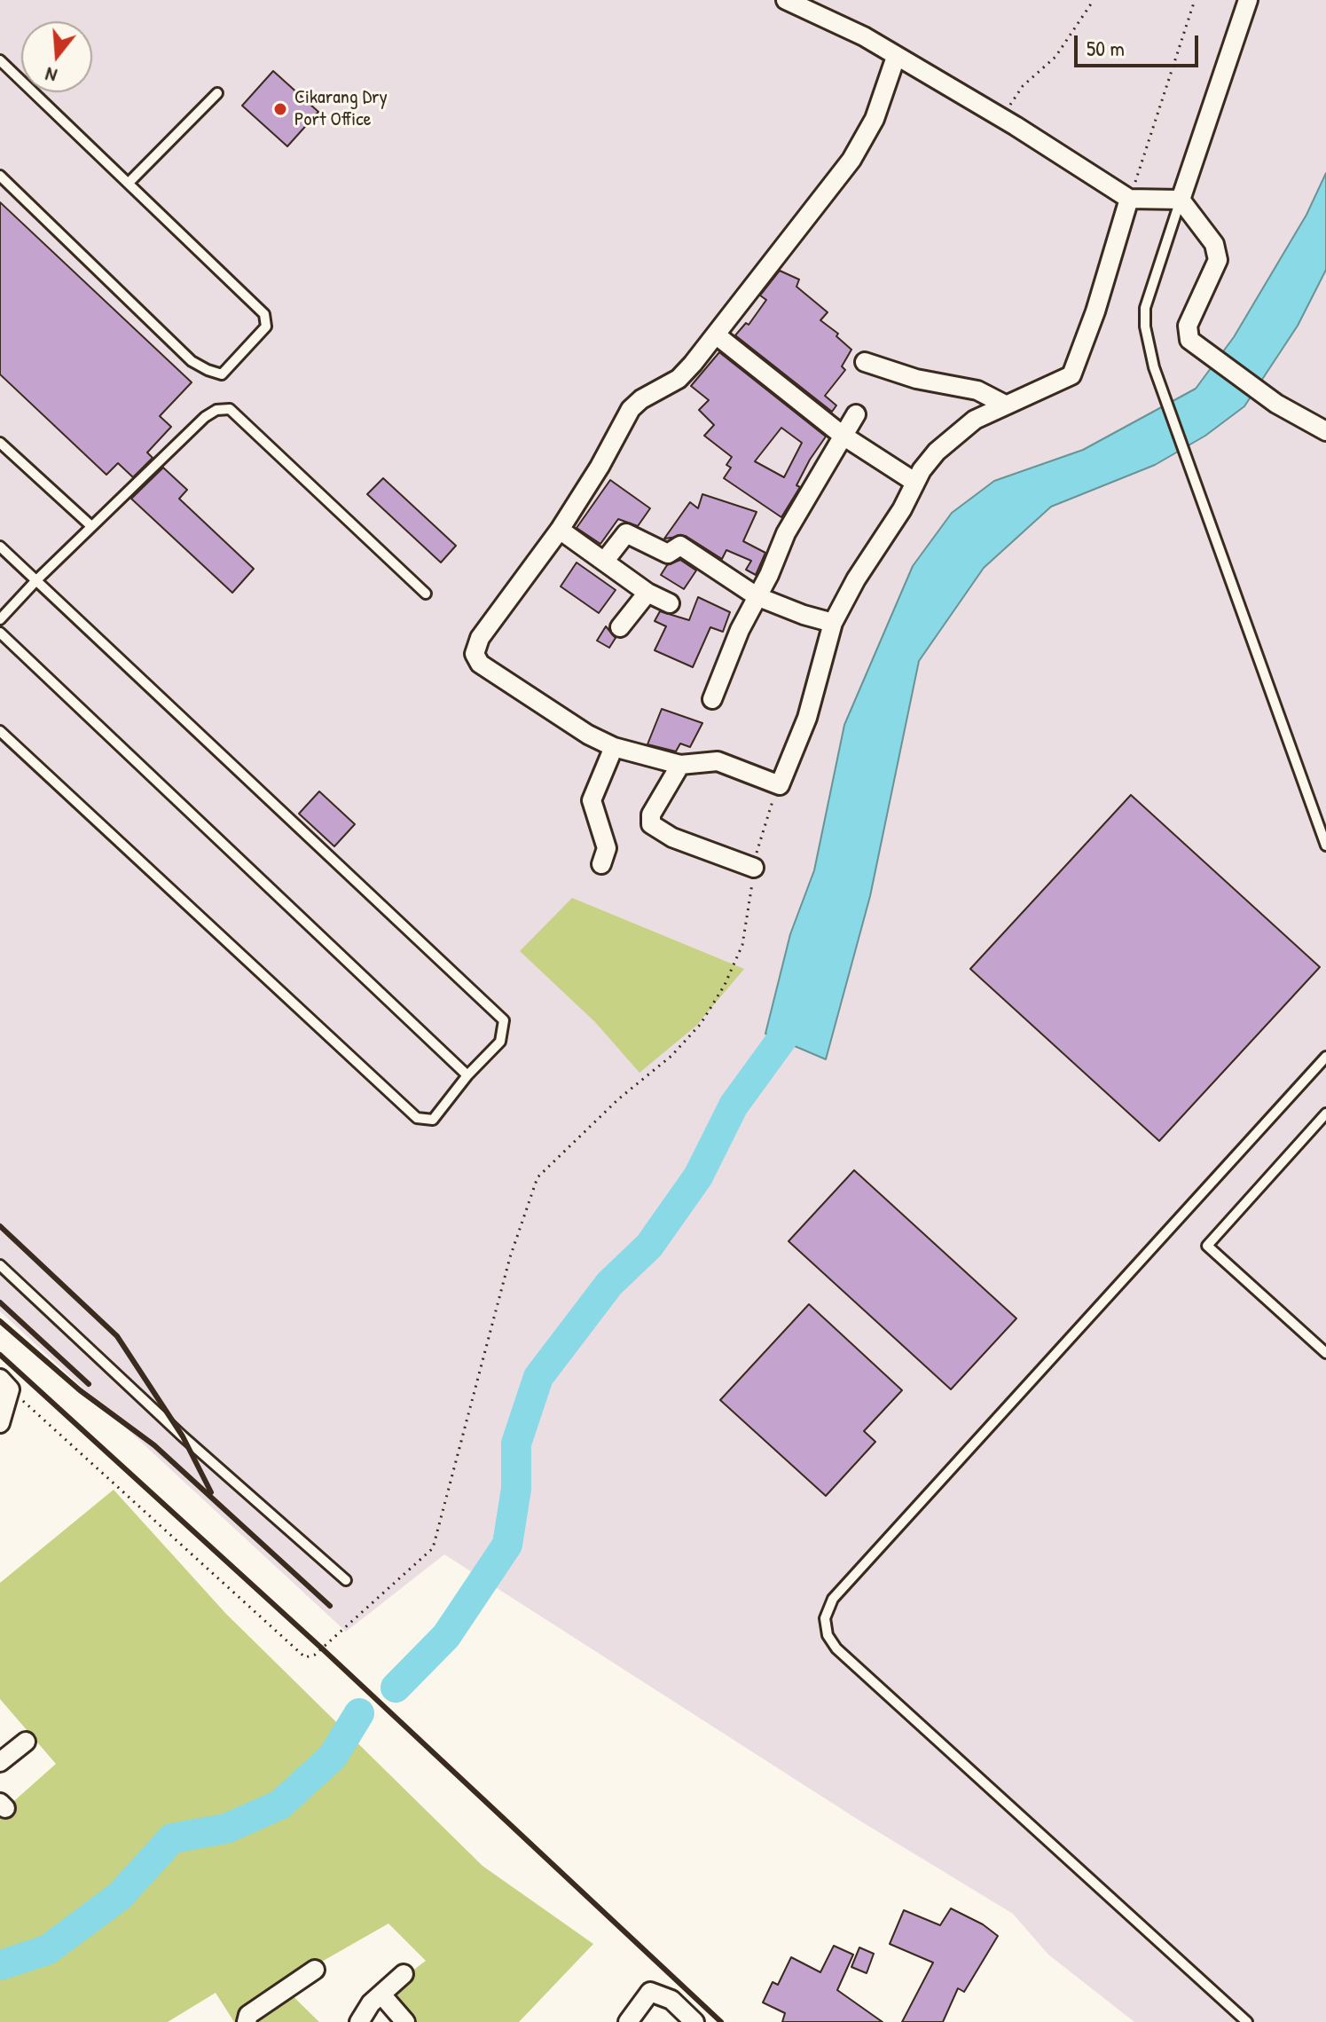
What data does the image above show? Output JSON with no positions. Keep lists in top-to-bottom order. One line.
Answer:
{"places":["Cikarang Dry Port Office"],"scale_bar":"50 m","north":"bottom"}
